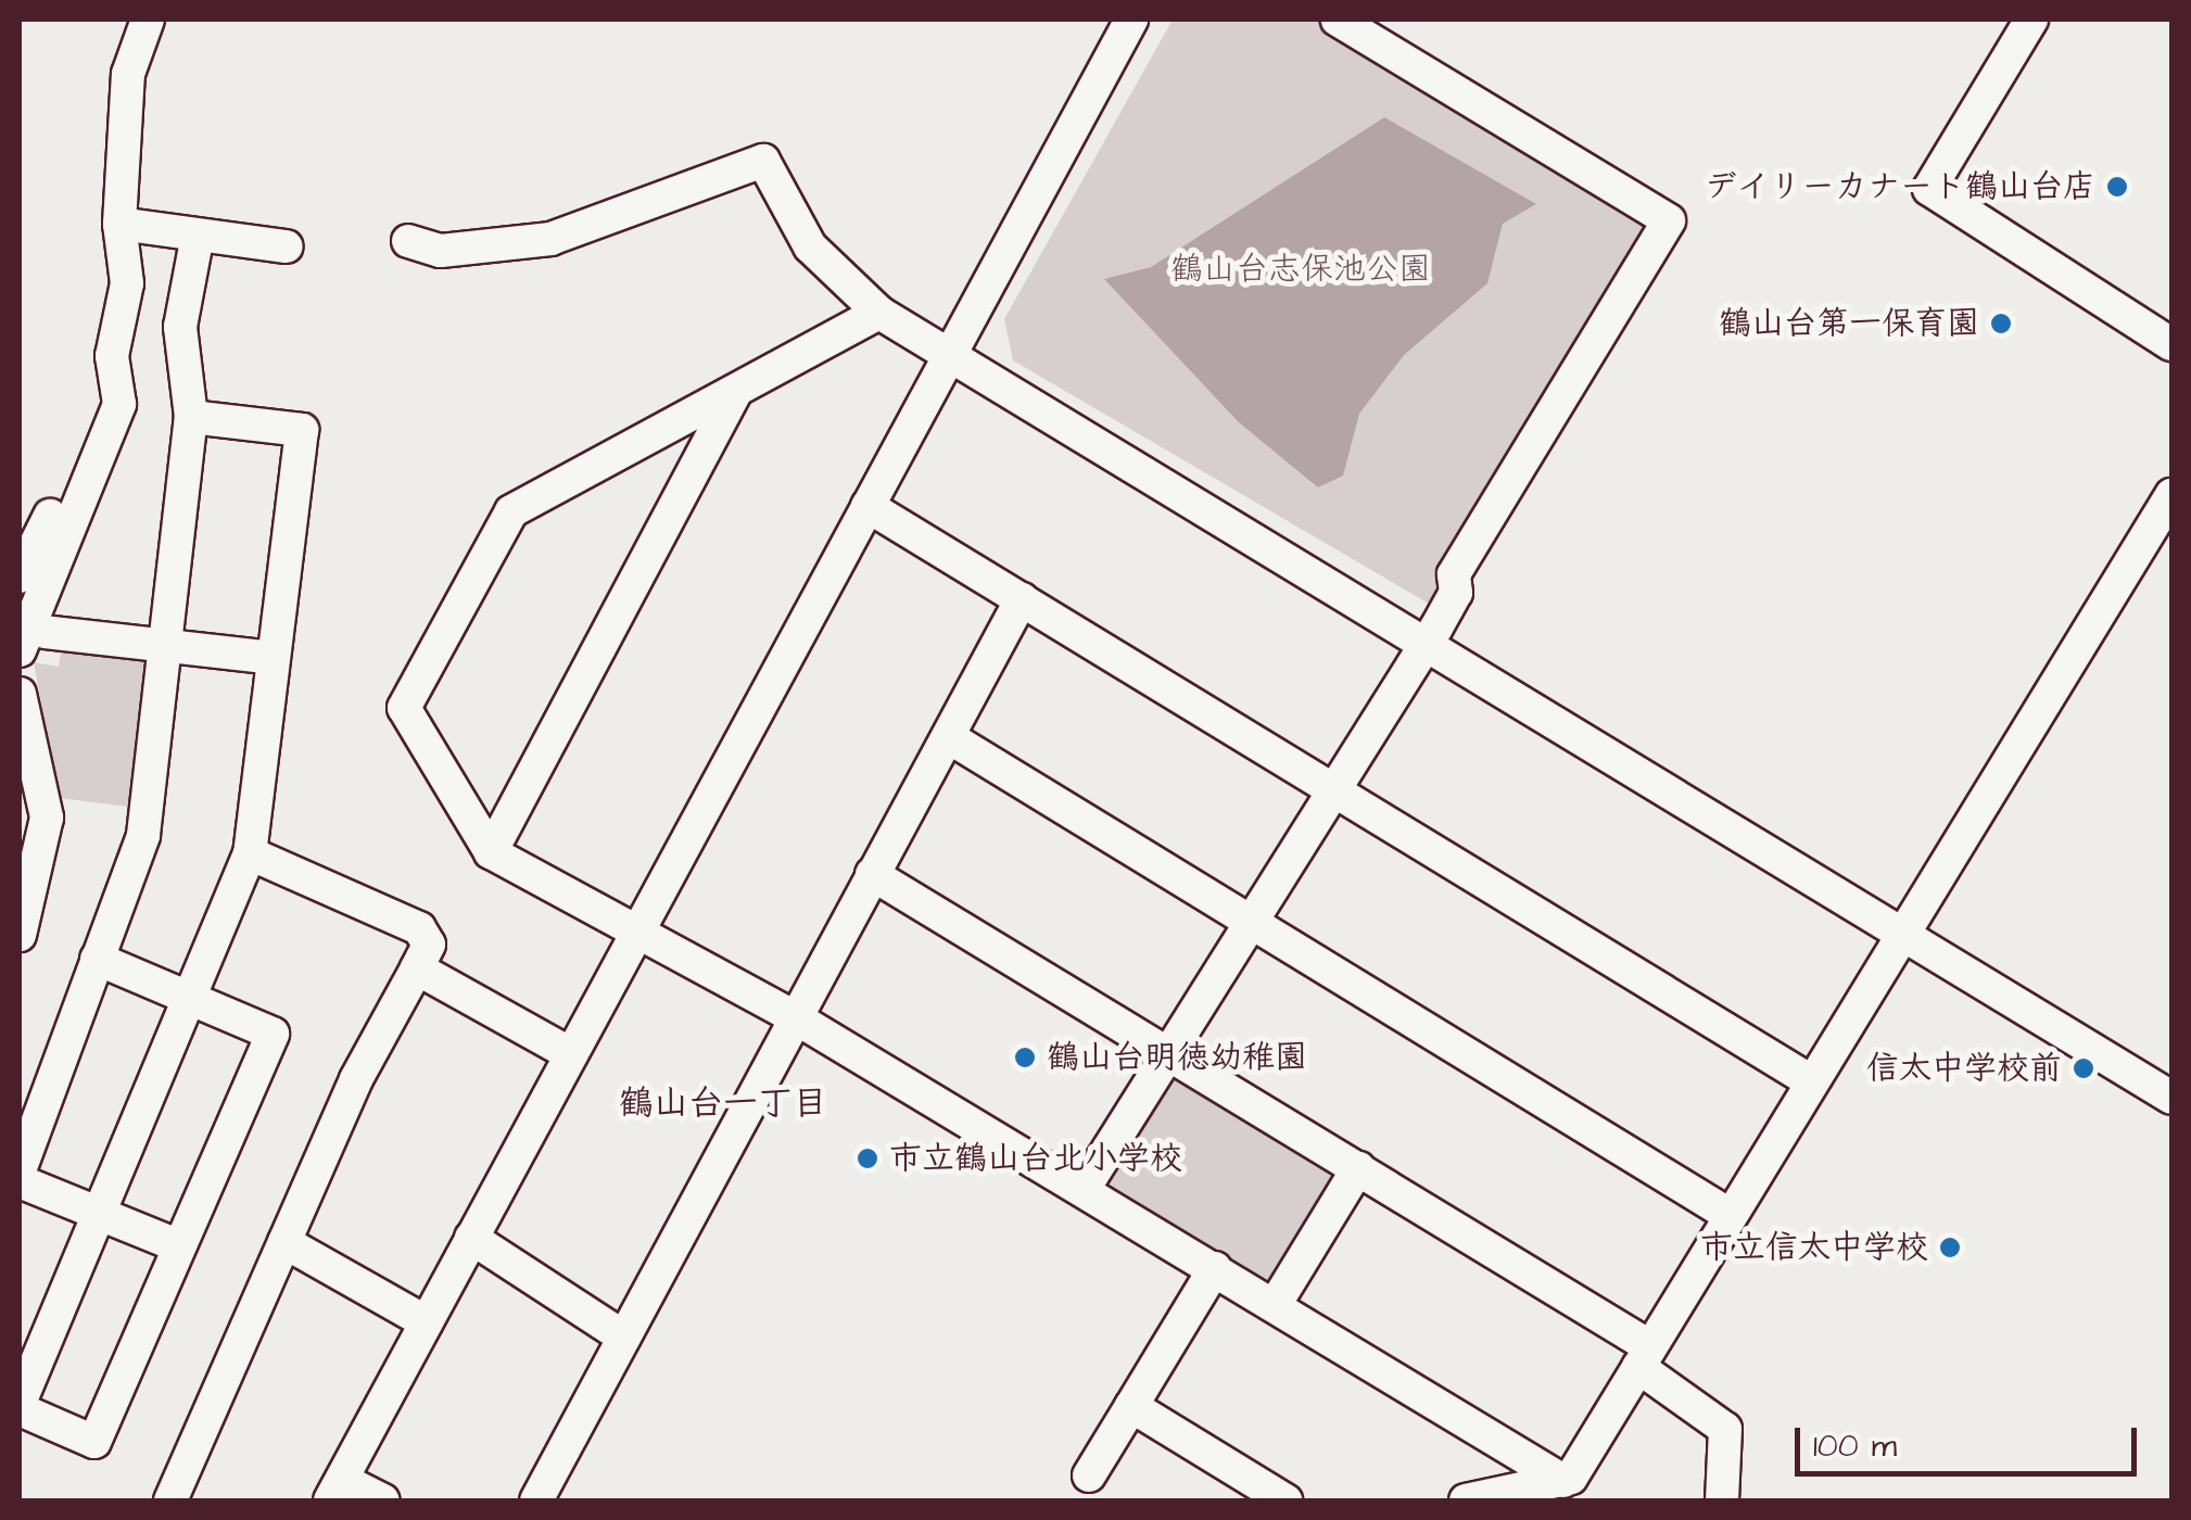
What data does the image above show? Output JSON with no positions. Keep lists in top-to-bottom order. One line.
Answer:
{"districts":["鶴山台一丁目"],"parks":["鶴山台志保池公園"],"places":["デイリーカナート鶴山台店","鶴山台第一保育園","鶴山台明徳幼稚園","信太中学校前","市立鶴山台北小学校","市立信太中学校"],"scale_bar":"100 m"}
